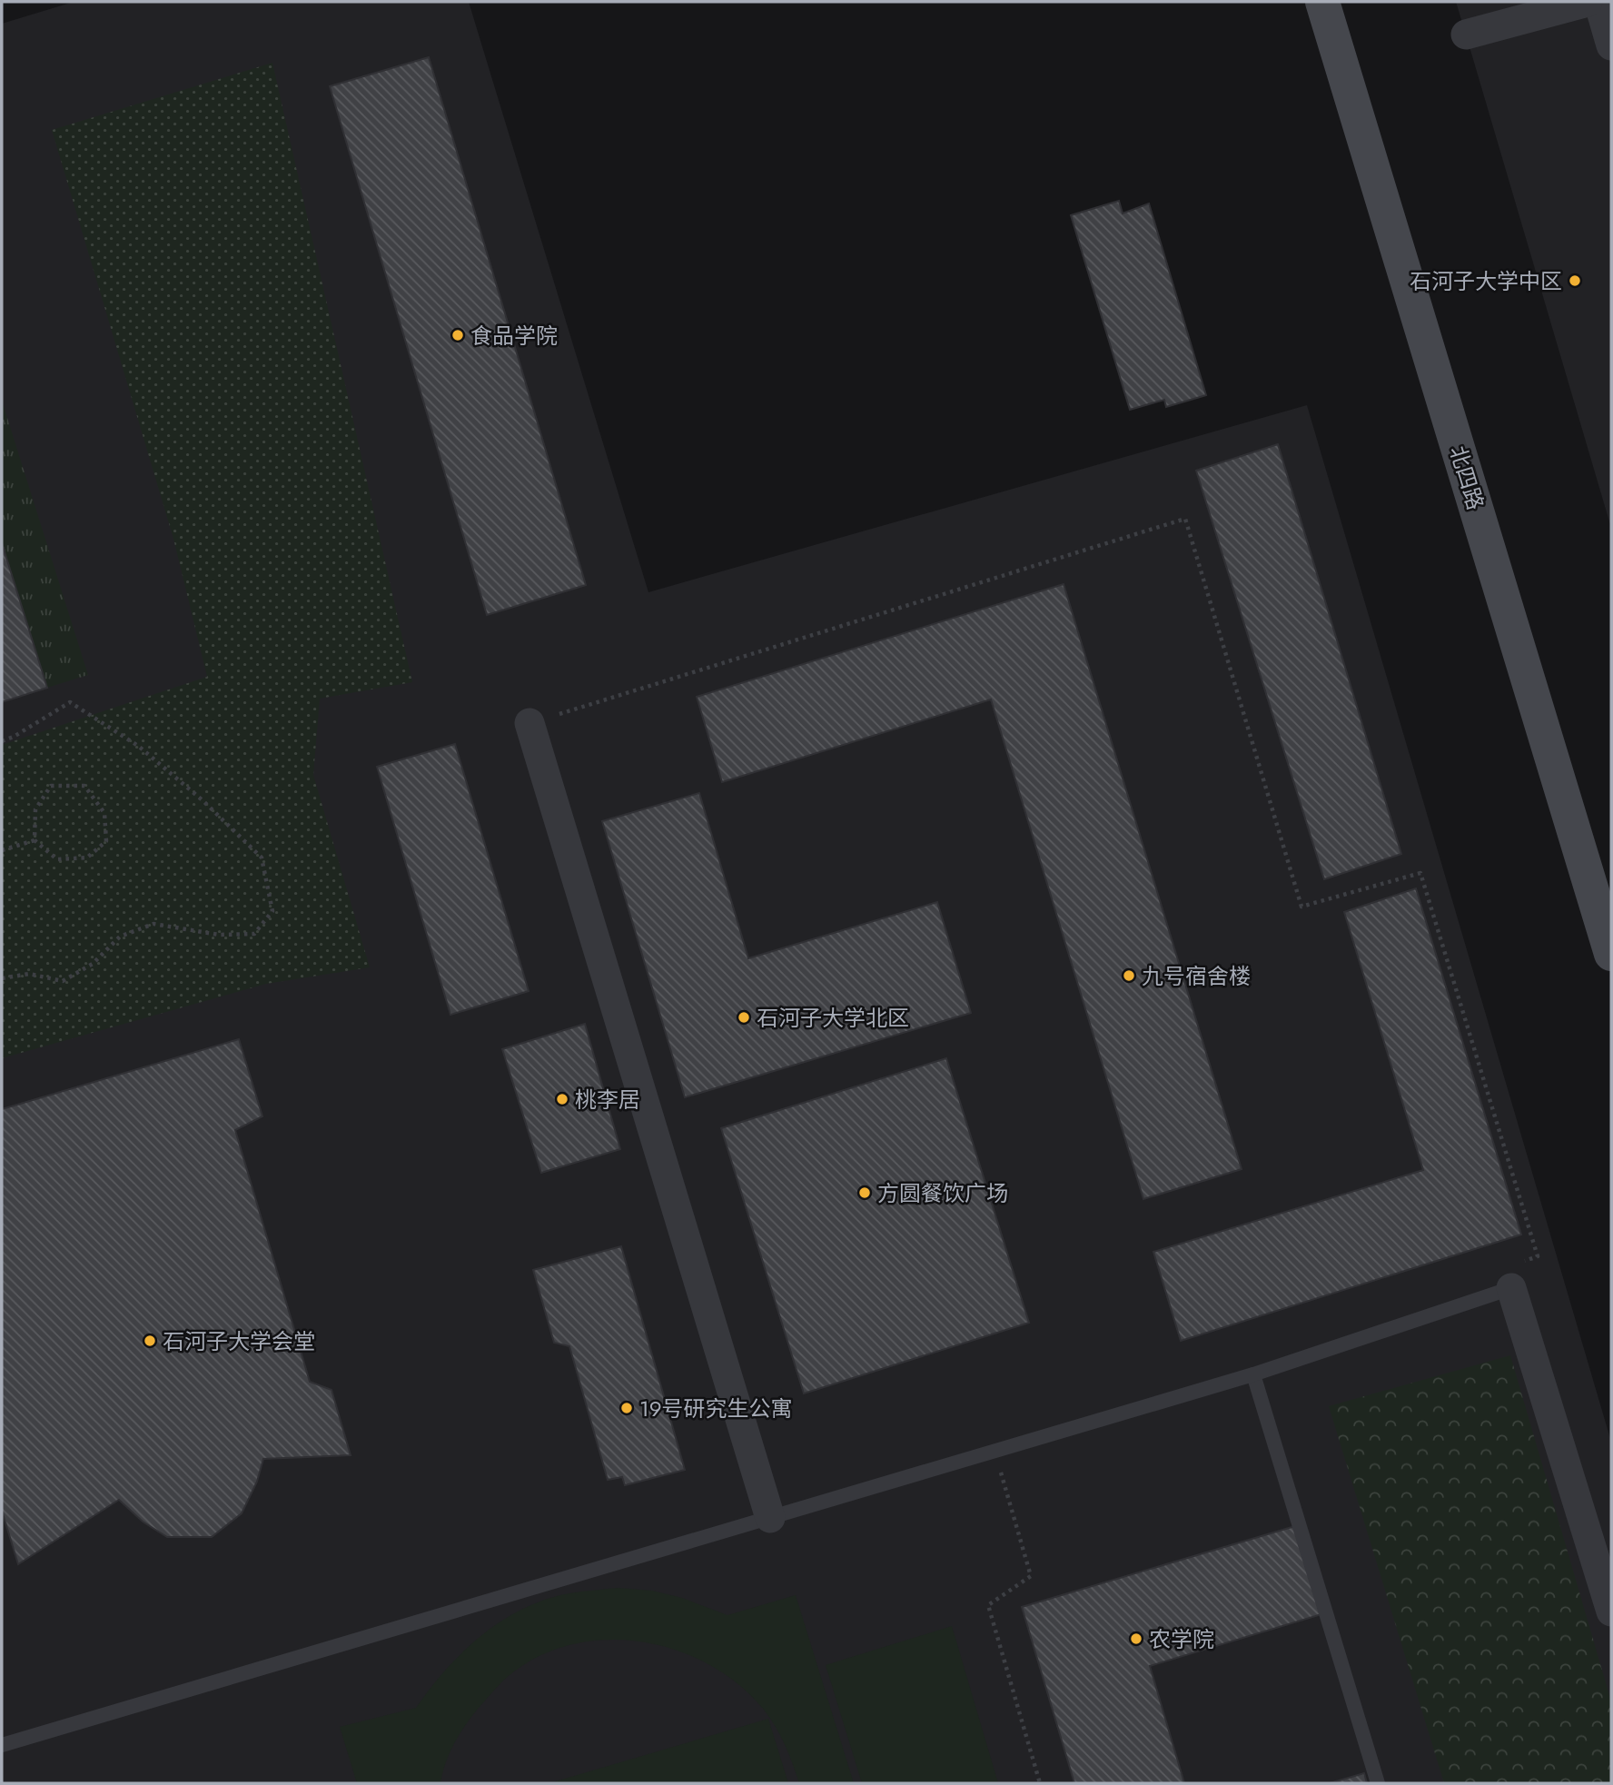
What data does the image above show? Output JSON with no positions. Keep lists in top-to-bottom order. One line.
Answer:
{"streets":{"main road":["北四路"]},"places":["石河子大学中区","食品学院","九号宿舍楼","石河子大学北区","桃李居","方圆餐饮广场","石河子大学会堂","19号研究生公寓","农学院"]}
